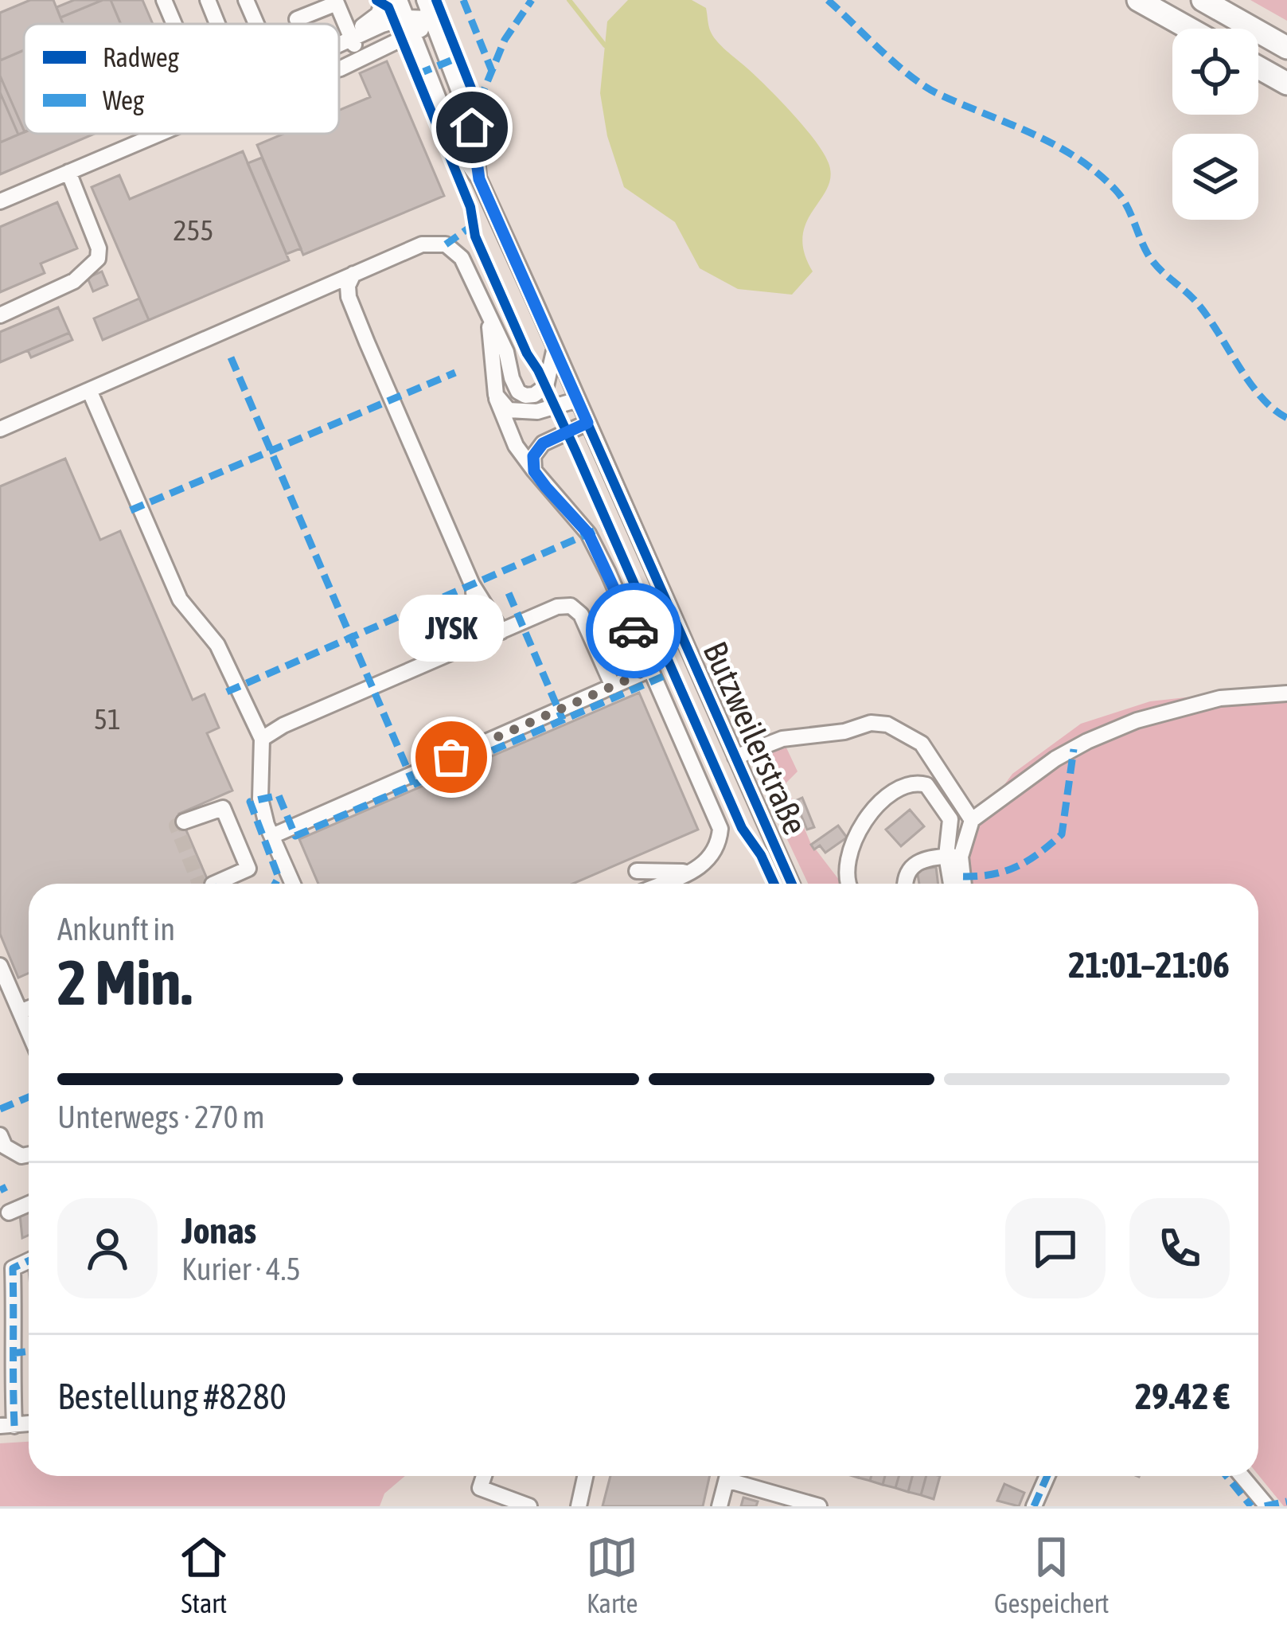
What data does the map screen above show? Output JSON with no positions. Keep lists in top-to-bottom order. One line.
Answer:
{"streets":{"street":["Butzweilerstraße"]},"places":["JYSK"],"house_numbers":["255","51"],"legend":["Radweg","Weg"],"page":{"bubble":"JYSK","heading":["2 Min.","Ankunft in","21:01–21:06"],"panel":["Jonas","Kurier · 4.5","Bestellung #8280","29.42 €"],"bar":"Unterwegs · 270 m","tabs":["Start","Karte","Gespeichert"]}}
